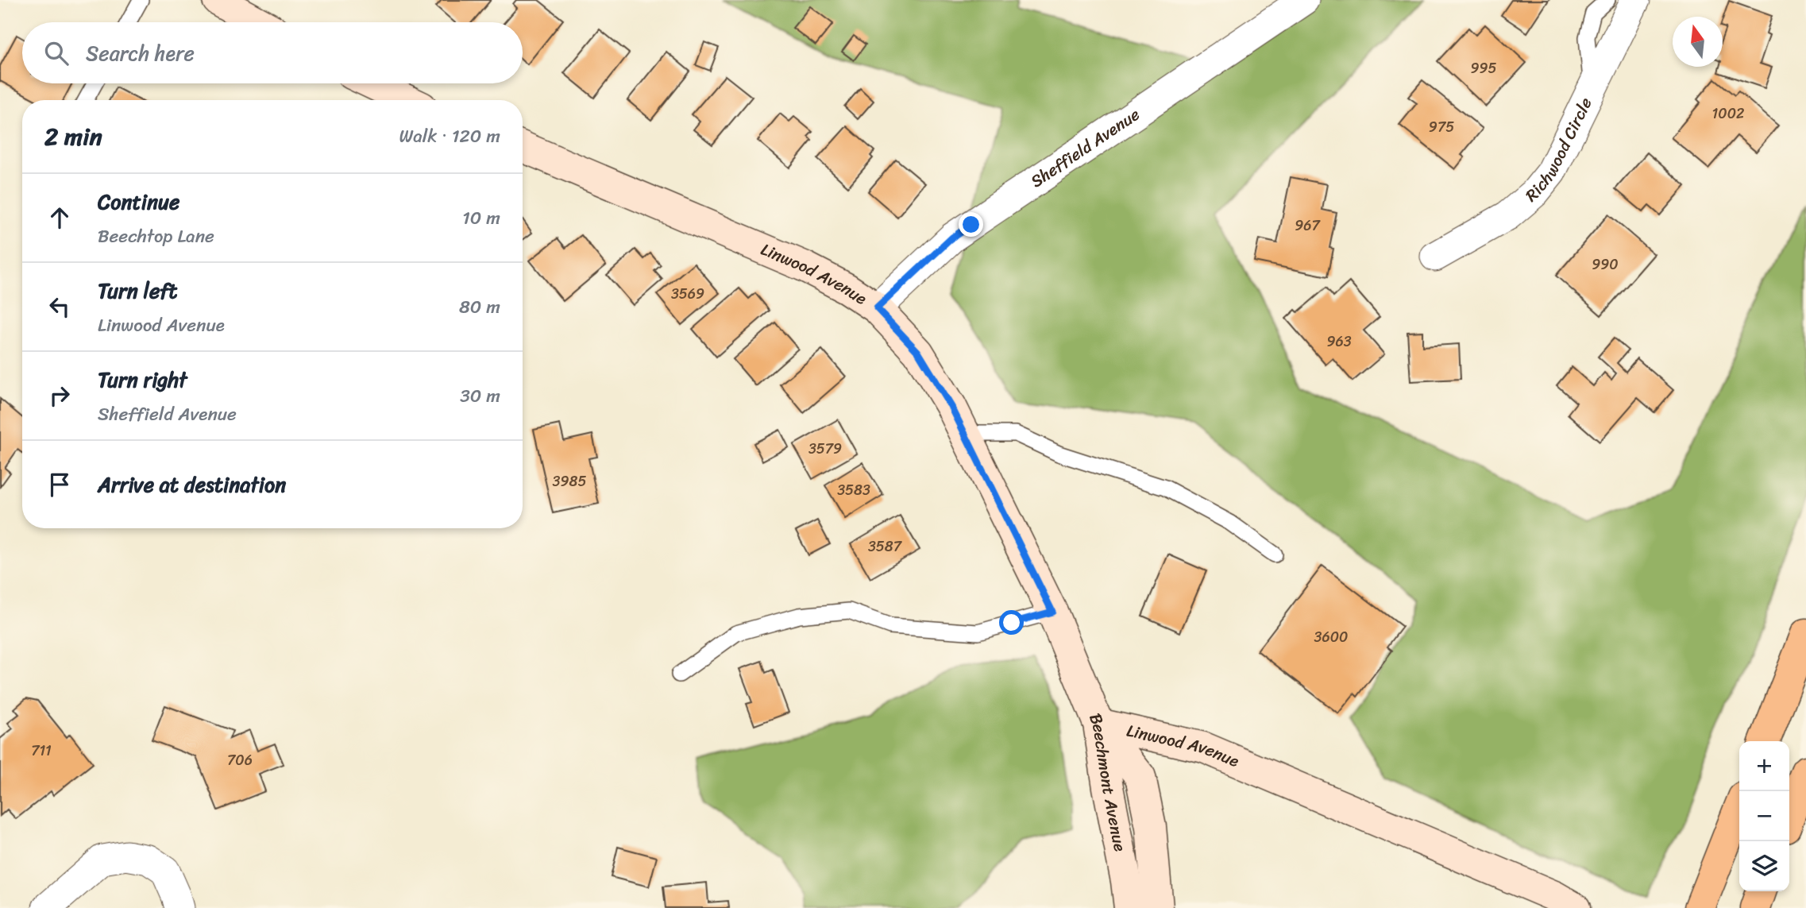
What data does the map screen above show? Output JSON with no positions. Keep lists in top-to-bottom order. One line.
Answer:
{"streets":{"main road":["Linwood Avenue","Beechmont Avenue"],"street":["Sheffield Avenue","Richwood Circle"]},"crossings":[["Sheffield Avenue","Linwood Avenue"],["Linwood Avenue","Beechmont Avenue"]],"house_numbers":["995","1002","975","967","990","3569","963","3579","3985","3583","3587","3600","711","706"],"north":"top","page":{"search":"Search here","heading":["2 min","Walk · 120 m"],"list":[["Continue","Beechtop Lane","10 m"],["Turn left","Linwood Avenue","80 m"],["Turn right","Sheffield Avenue","30 m"],"Arrive at destination"],"map_buttons":["+","−"]}}
